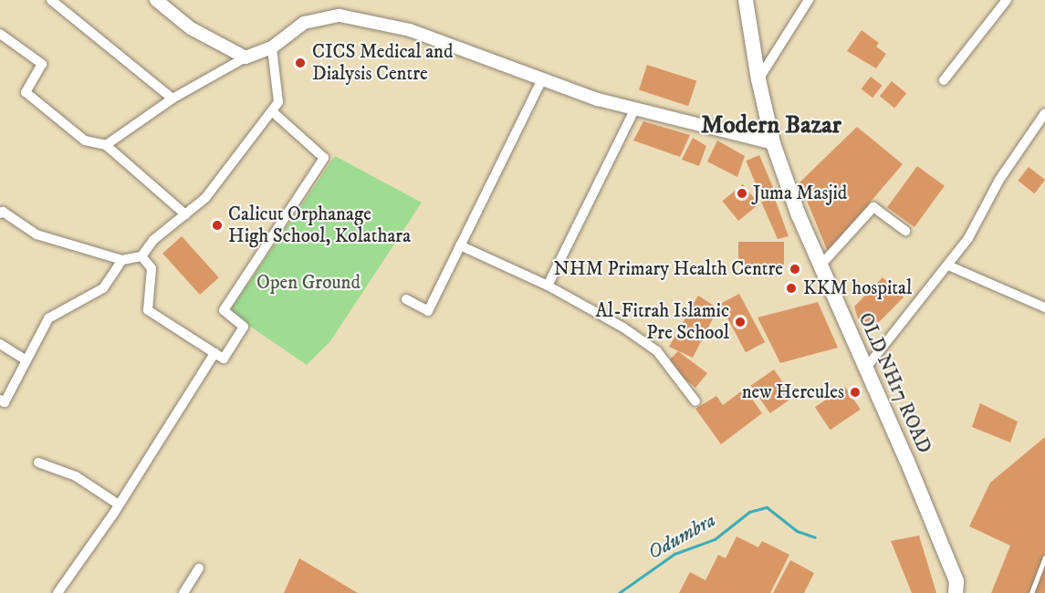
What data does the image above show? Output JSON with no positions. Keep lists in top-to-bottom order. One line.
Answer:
{"streets":{"main road":["OLD NH17 ROAD"]},"districts":["Modern Bazar"],"water":["Odumbra"],"parks":["Open Ground"],"places":["CICS Medical and Dialysis Centre","Juma Masjid","Calicut Orphanage High School, Kolathara","NHM Primary Health Centre","KKM hospital","Al-Fitrah Islamic Pre School","new Hercules"]}
